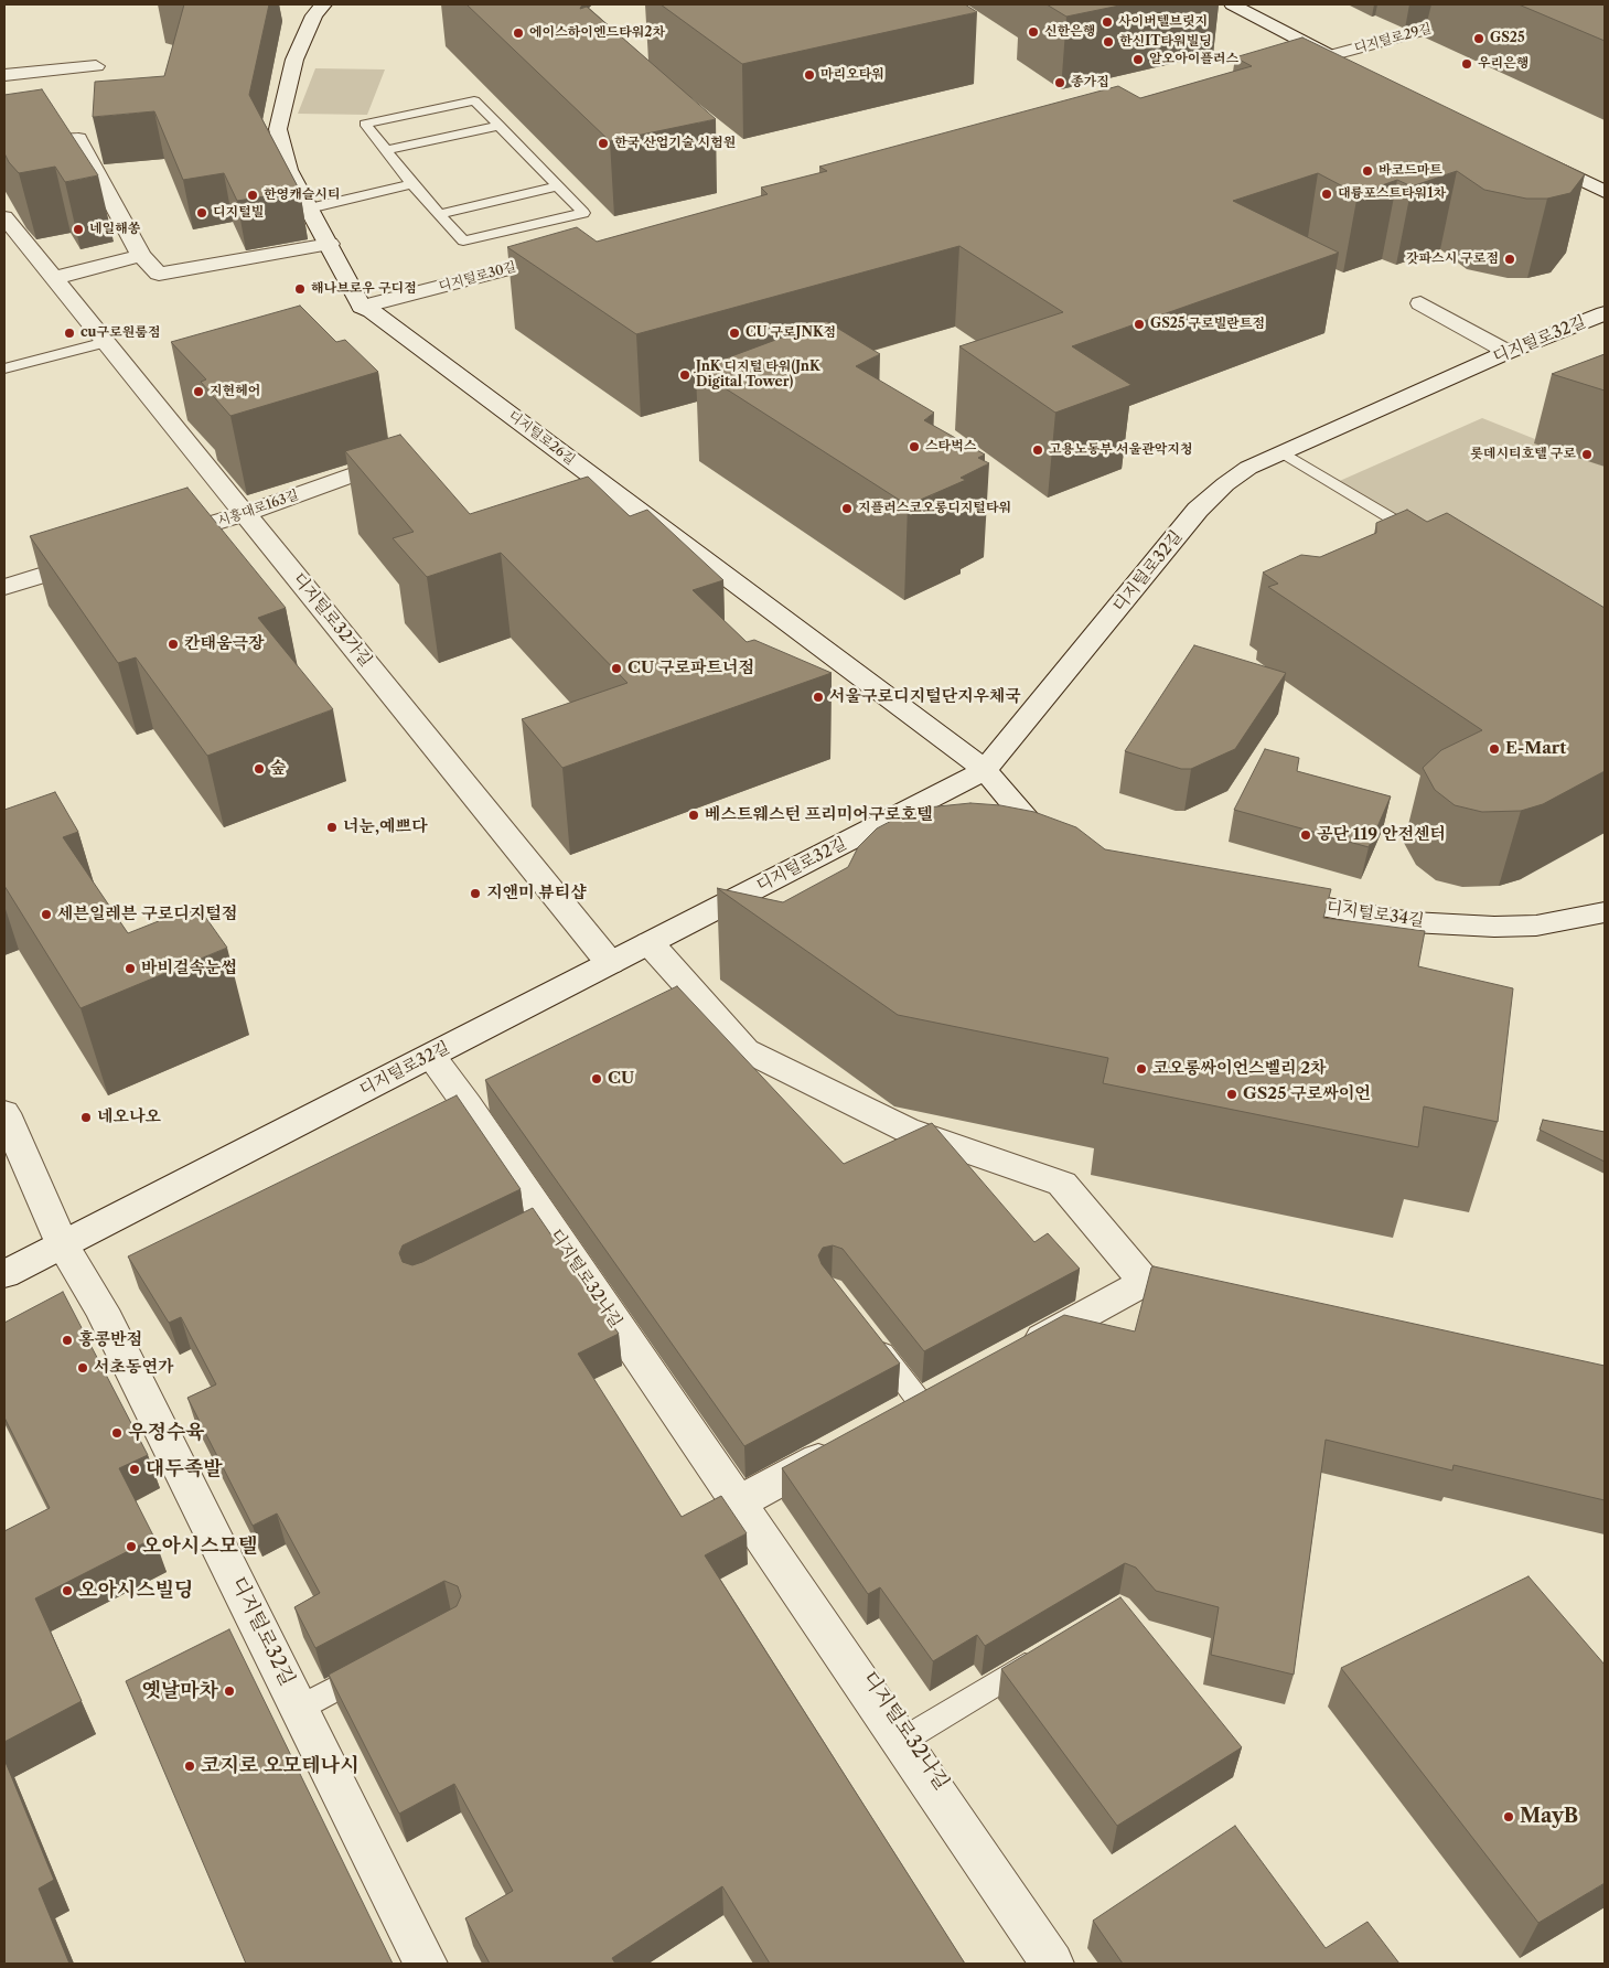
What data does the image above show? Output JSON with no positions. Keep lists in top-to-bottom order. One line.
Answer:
{"streets":{"street":["디지털로29길","디지털로30길","디지털로32길","디지털로26길","시흥대로163길","디지털로32가길","디지털로34길","디지털로32나길"]},"crossings":[["디지털로30길","디지털로26길"],["디지털로32길","디지털로26길"],["디지털로32길","디지털로32가길"],["디지털로32길","디지털로32나길"],["시흥대로163길","디지털로32가길"]],"places":["사이버텔브릿지","신한은행","에이스하이엔드타워2차","GS25","한신IT타워빌딩","알오아이플러스","우리은행","마리오타워","종가집","한국 산업기술 시험원","바코드마트","대륭포스트타워1차","한영캐슬시티","디지털빌","네일해쏭","갓파스시 구로점","해나브로우 구디점","GS25 구로빌란트점","cu구로원룸점","CU 구로JNK점","JnK 디지털 타워(JnK Digital Tower)","지현헤어","스타벅스","고용노동부 서울관악지청","롯데시티호텔 구로","지플러스코오롱디지털타워","칸태움극장","CU 구로파트너점","서울구로디지털단지우체국","E-Mart","숲","베스트웨스턴 프리미어구로호텔","너눈,예쁘다","공단 119 안전센터","지앤미 뷰티샵","세븐일레븐 구로디지털점","바비걸속눈썹","코오롱싸이언스벨리 2차","CU","GS25 구로싸이언","네오나오","홍콩반점","서초동연가","우정수육","대두족발","오아시스모텔","오아시스빌딩","옛날마차","코지로 오모테나시","MayB"]}
